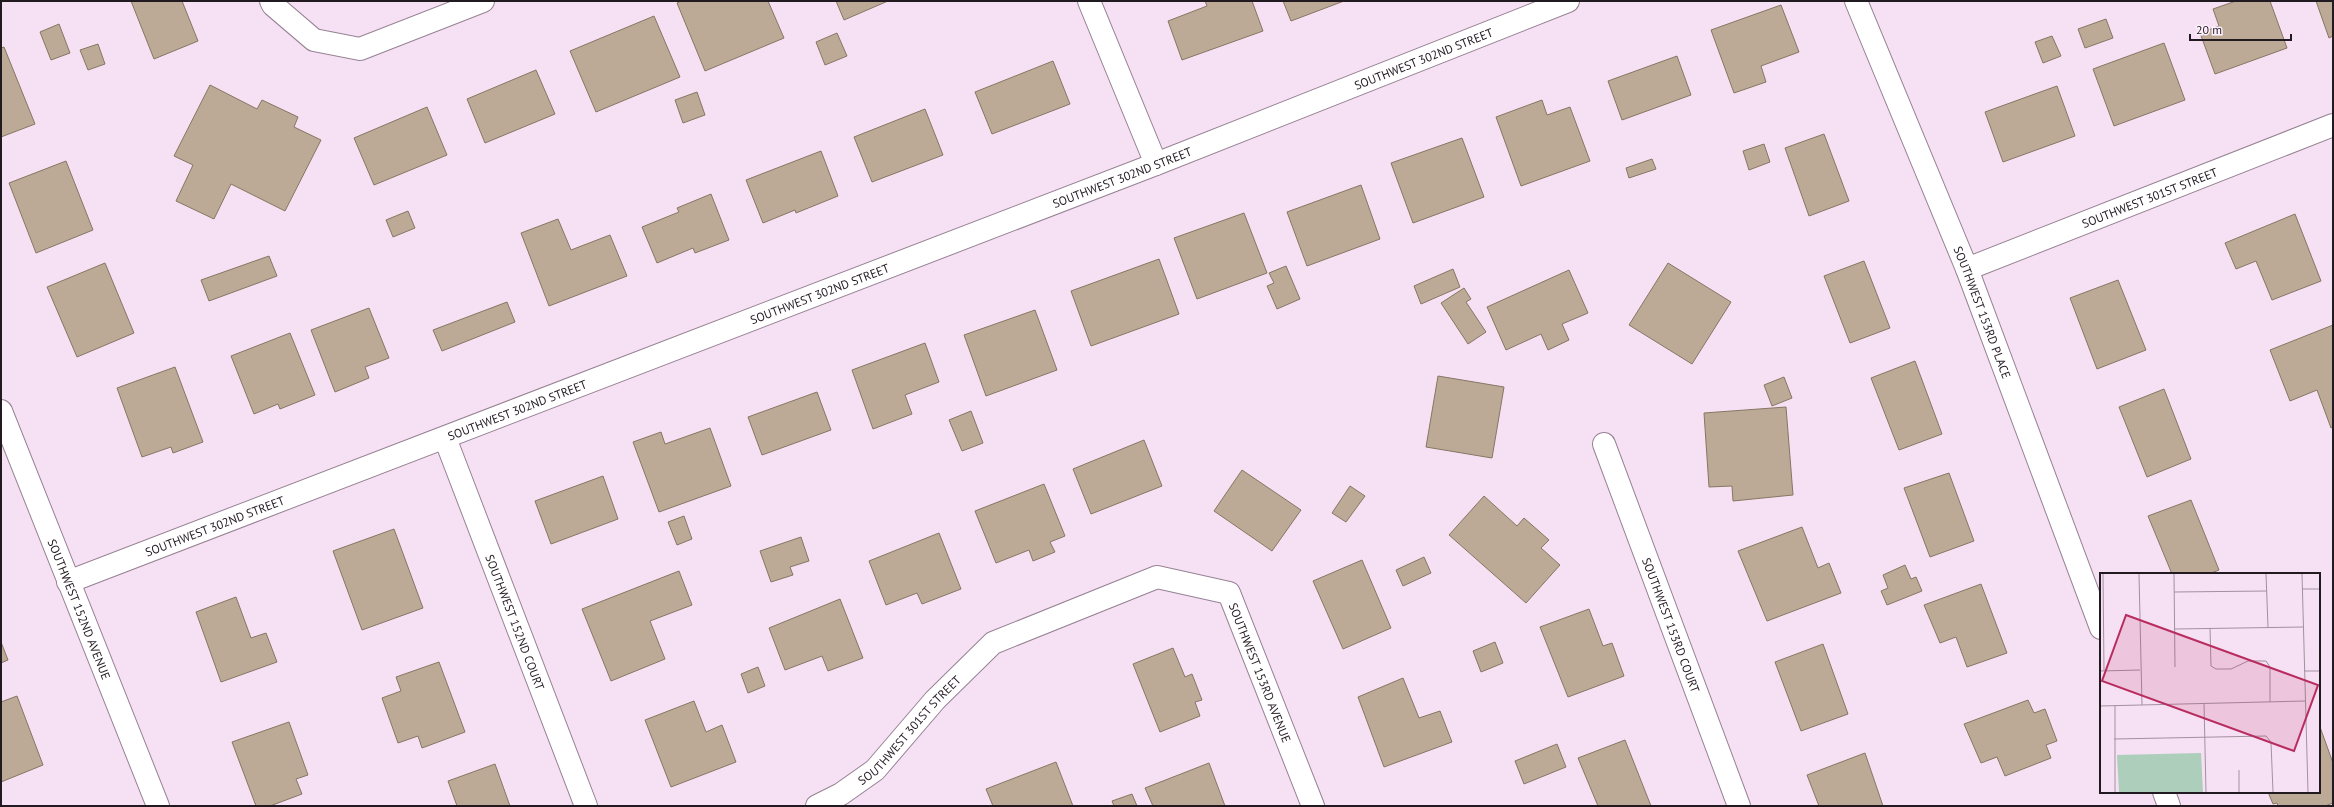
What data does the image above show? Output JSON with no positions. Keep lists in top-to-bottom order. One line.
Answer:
{"streets":{"street":["SOUTHWEST 302ND STREET","SOUTHWEST 301ST STREET","SOUTHWEST 153RD PLACE","SOUTHWEST 152ND AVENUE","SOUTHWEST 152ND COURT","SOUTHWEST 153RD COURT","SOUTHWEST 153RD AVENUE"]},"crossings":[["SOUTHWEST 302ND STREET","SOUTHWEST 152ND AVENUE"],["SOUTHWEST 302ND STREET","SOUTHWEST 152ND COURT"],["SOUTHWEST 301ST STREET","SOUTHWEST 153RD PLACE"],["SOUTHWEST 301ST STREET","SOUTHWEST 153RD AVENUE"]],"scale_bar":"20 m"}
